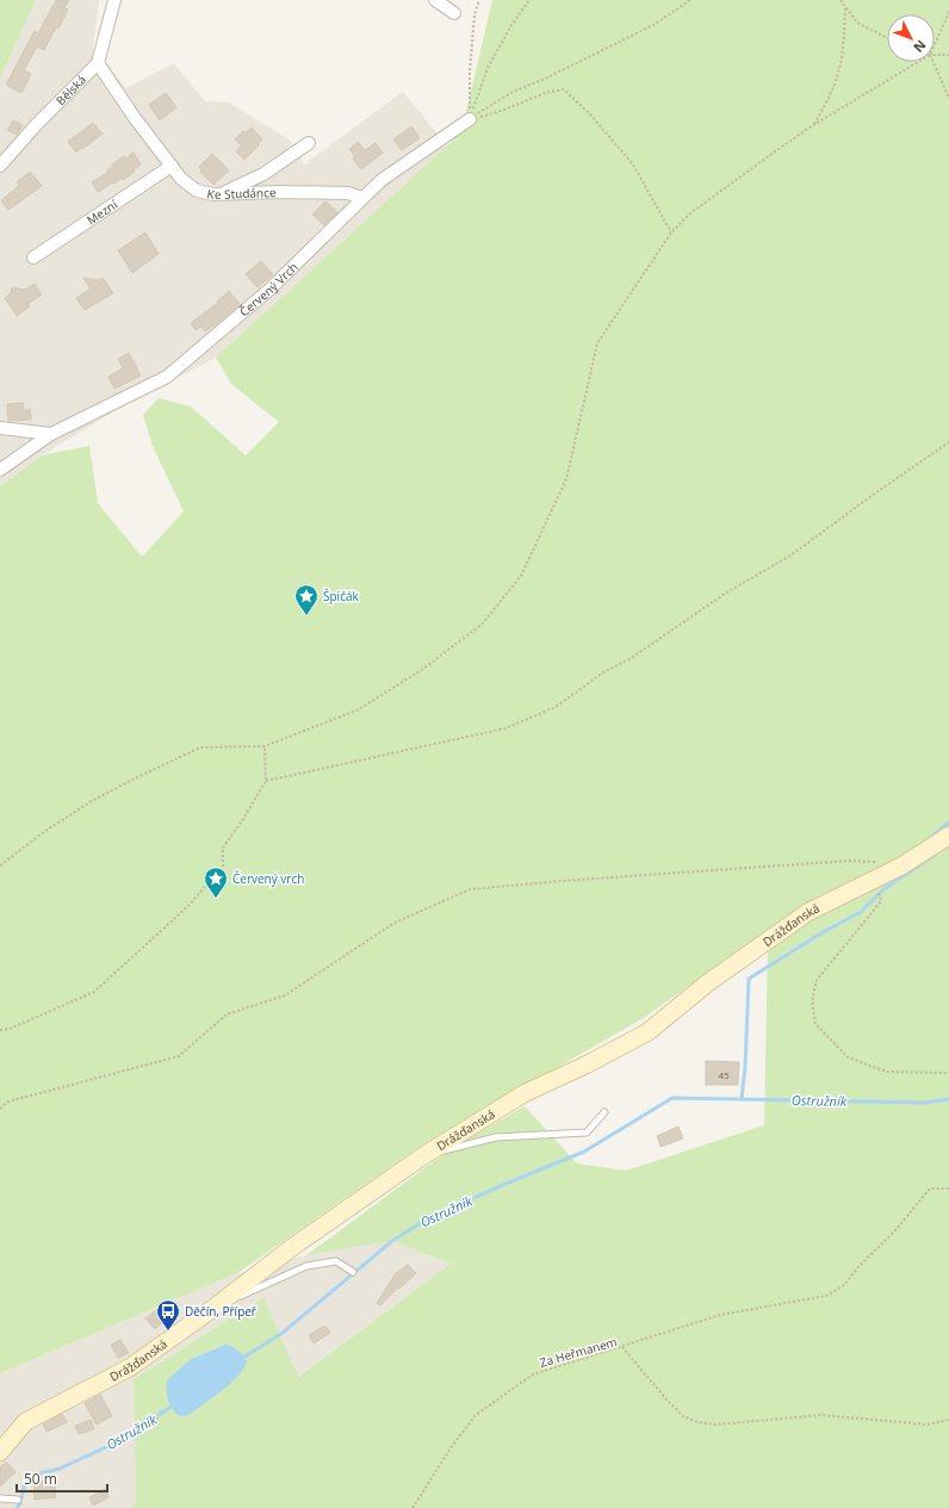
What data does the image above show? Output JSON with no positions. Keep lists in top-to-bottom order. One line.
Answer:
{"streets":{"street":["Bělská","Ke Studánce","Mezní","Červený Vrch","Drážďanská"],"path":["Za Heřmanem"]},"crossings":[["Bělská","Ke Studánce"],["Ke Studánce","Mezní"],["Ke Studánce","Červený Vrch"]],"water":["Ostružník"],"places":{"place":["Špičák","Červený vrch"],"bus stop":["Děčín, Přípeř"]},"house_numbers":["45"],"scale_bar":"50 m","north":"bottom right"}
